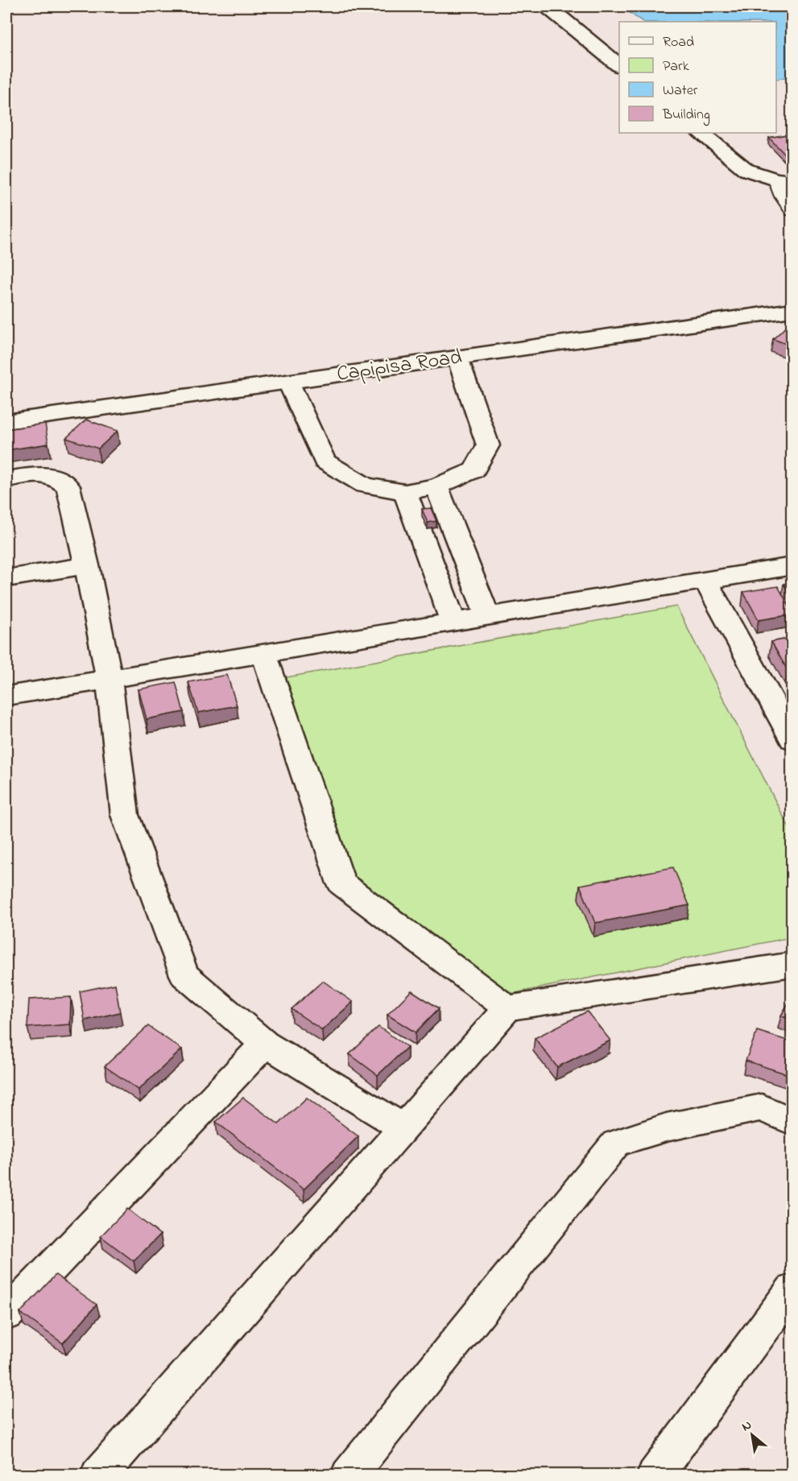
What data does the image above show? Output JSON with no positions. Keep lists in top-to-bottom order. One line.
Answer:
{"streets":{"street":["Capipisa Road"]},"legend":["Road","Park","Water","Building"],"north":"top left"}
